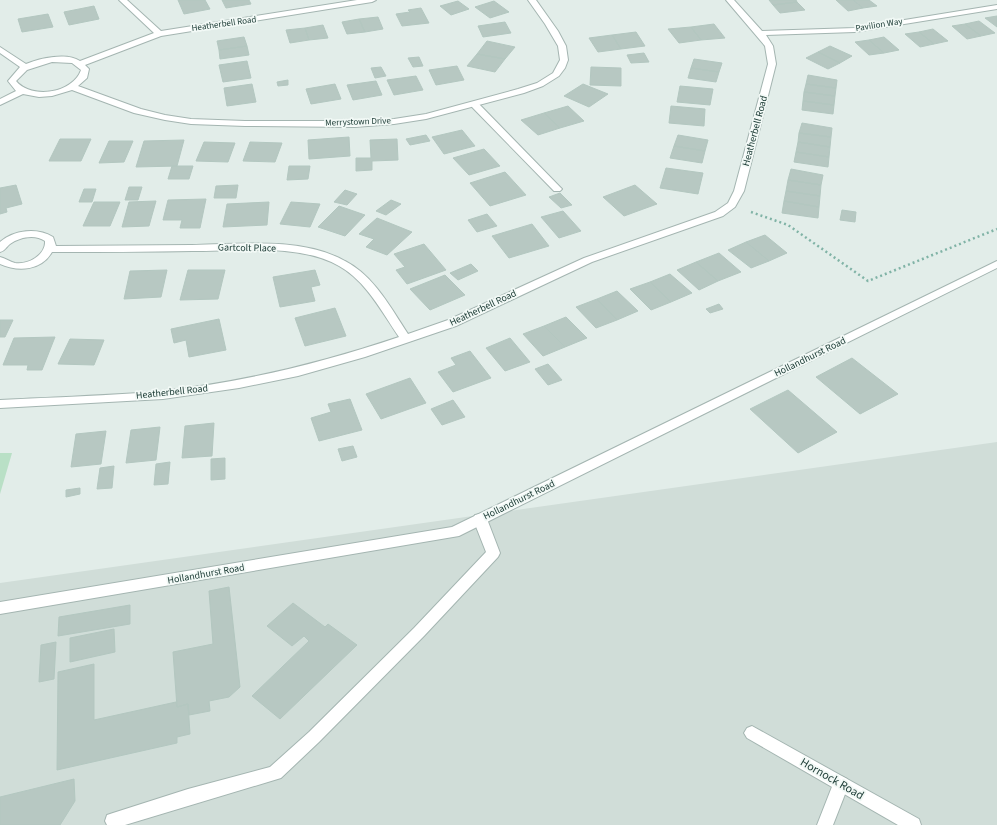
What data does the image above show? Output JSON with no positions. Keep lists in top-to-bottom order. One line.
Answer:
{"streets":{"street":["Heatherbell Road","Pavilion Way","Merrystown Drive","Gartcolt Place","Hollandhurst Road","Hornock Road"]},"crossings":[["Heatherbell Road","Pavilion Way"],["Heatherbell Road","Gartcolt Place"]]}
